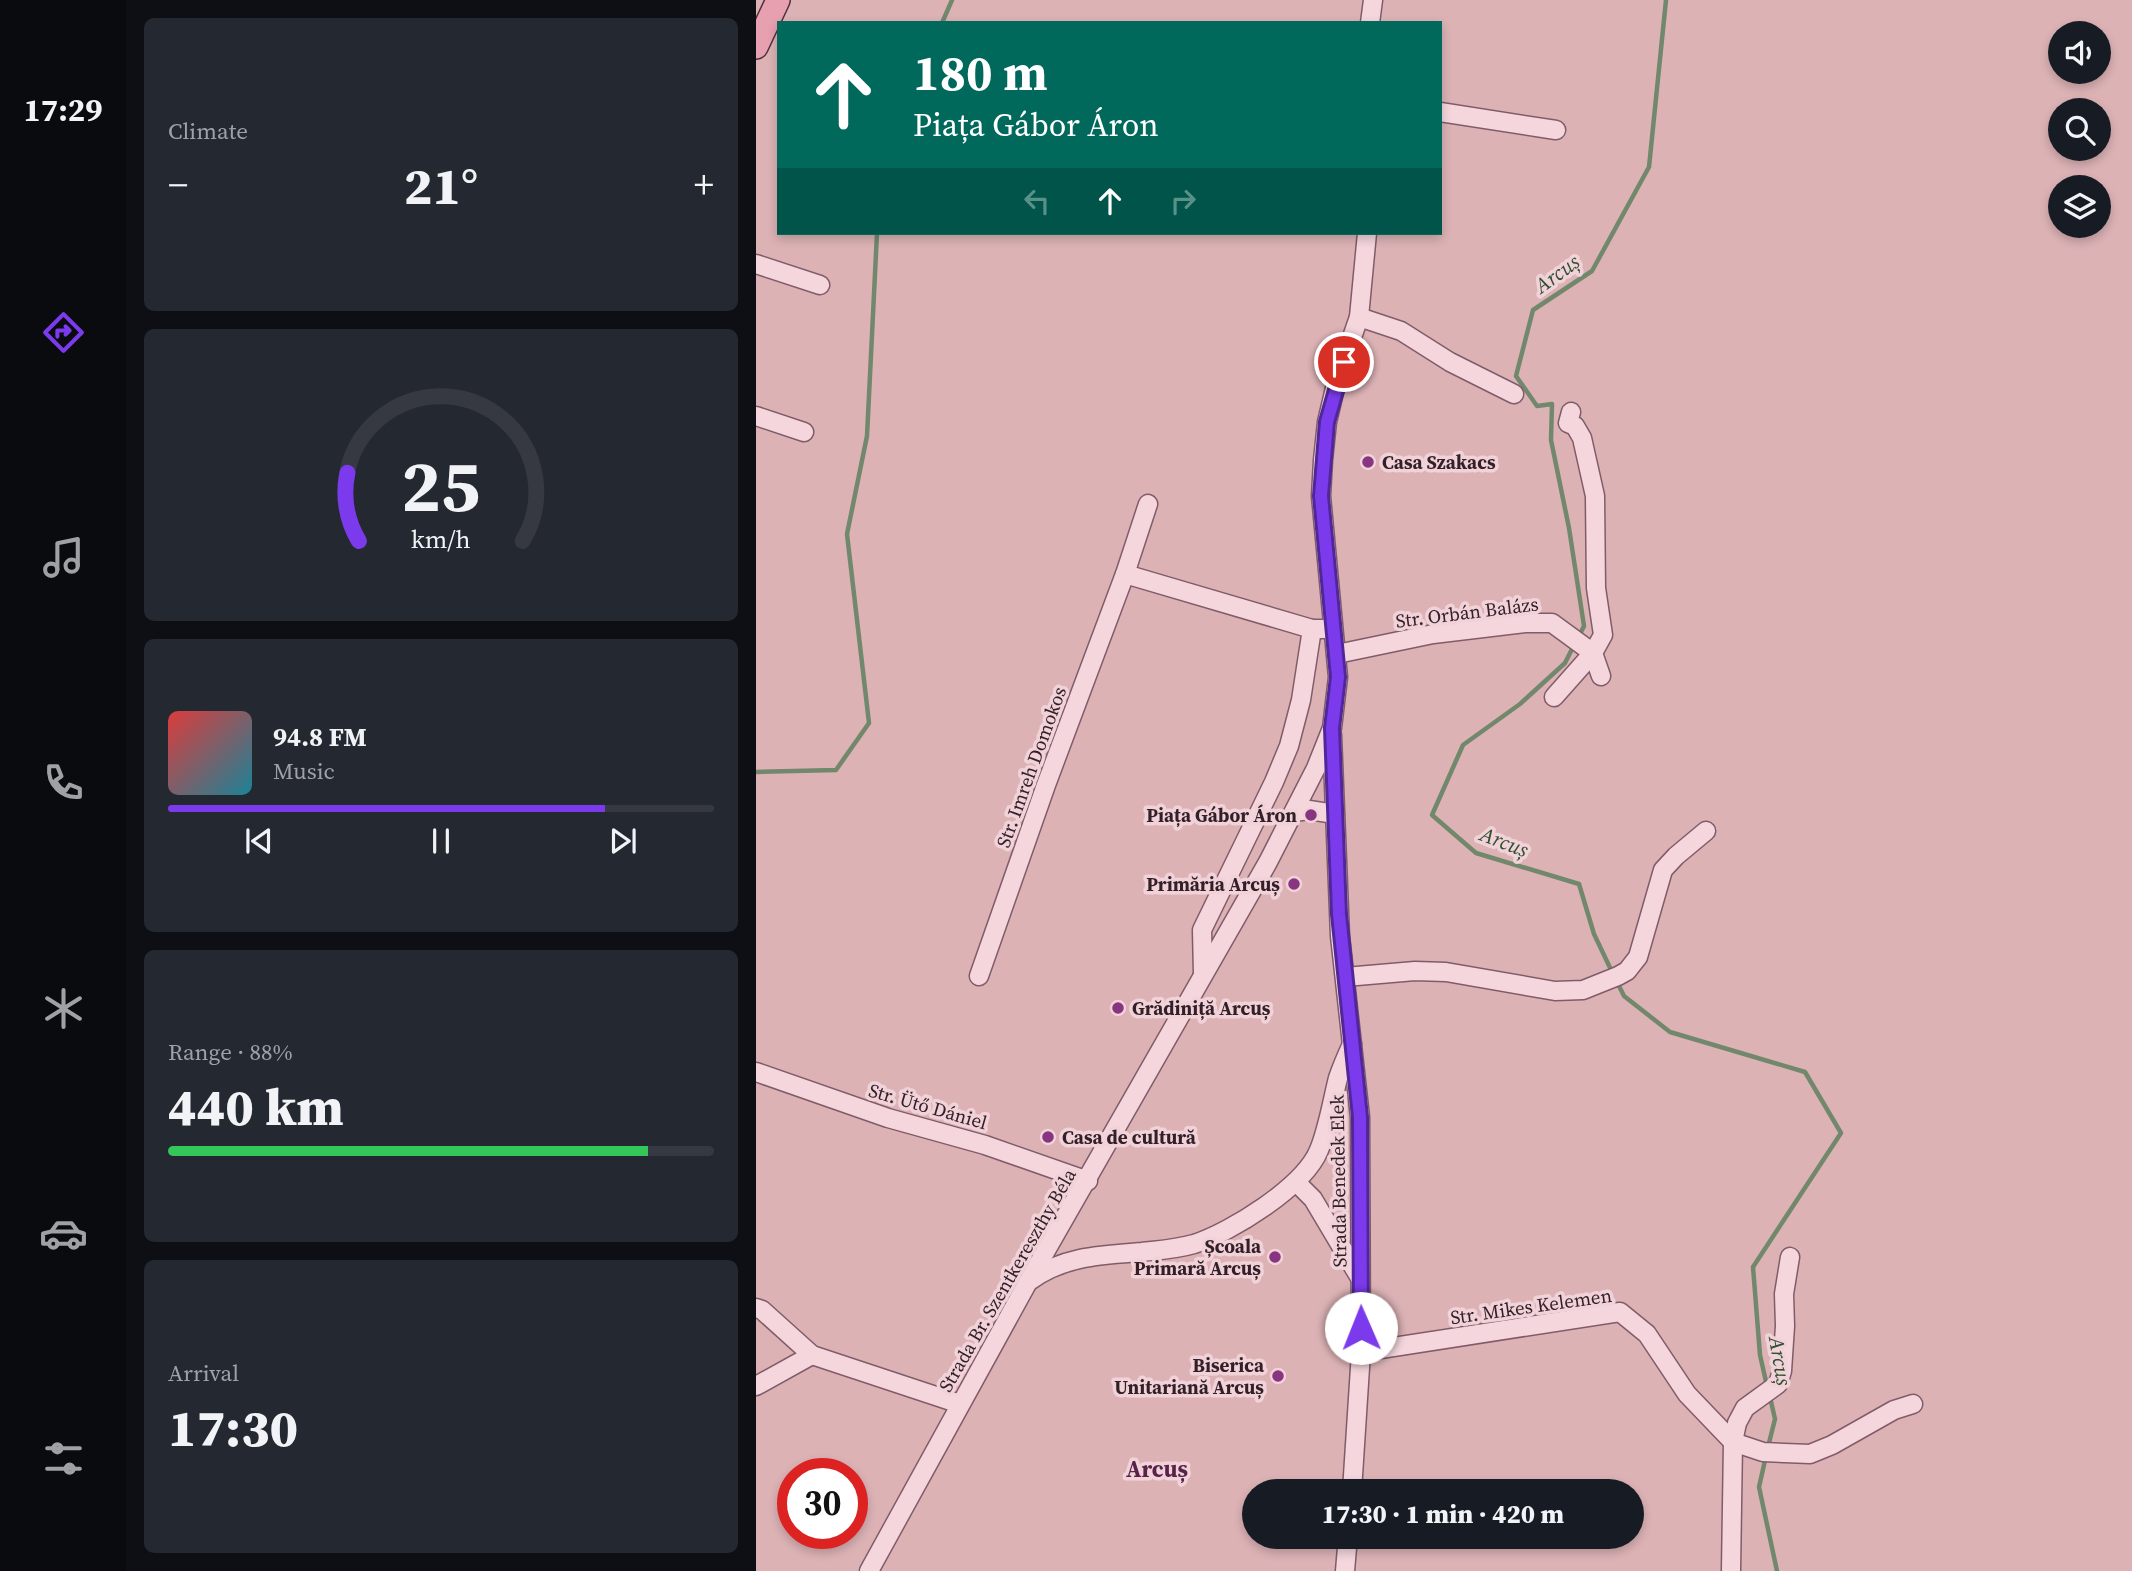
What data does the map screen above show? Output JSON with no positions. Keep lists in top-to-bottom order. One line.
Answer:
{"streets":{"street":["Str. Orbán Balázs","Str. Imreh Domokos","Str. Ütő Dániel","Strada Benedek Elek","Strada Br. Szentkereszthy Béla","Str. Mikes Kelemen"]},"crossings":[["Str. Ütő Dániel","Strada Br. Szentkereszthy Béla"],["Strada Benedek Elek","Str. Mikes Kelemen"]],"districts":["Arcuș"],"water":["Arcuș"],"places":["Casa Szakacs","Piața Gábor Áron","Primăria Arcuș","Grădiniță Arcuș","Casa de cultură","Școala Primară Arcuș","Biserica Unitariană Arcuș"],"page":{"tabs":"17:29","tile":["Climate",["Range · 88%","440 km"],["Arrival","17:30"]],"turn":["180 m","Piața Gábor Áron"],"heat":["−","21°","+"],"song":["94.8 FM","Music"],"limit":"30","trip":"17:30 · 1 min · 420 m","gauge":["25","km/h"]}}
